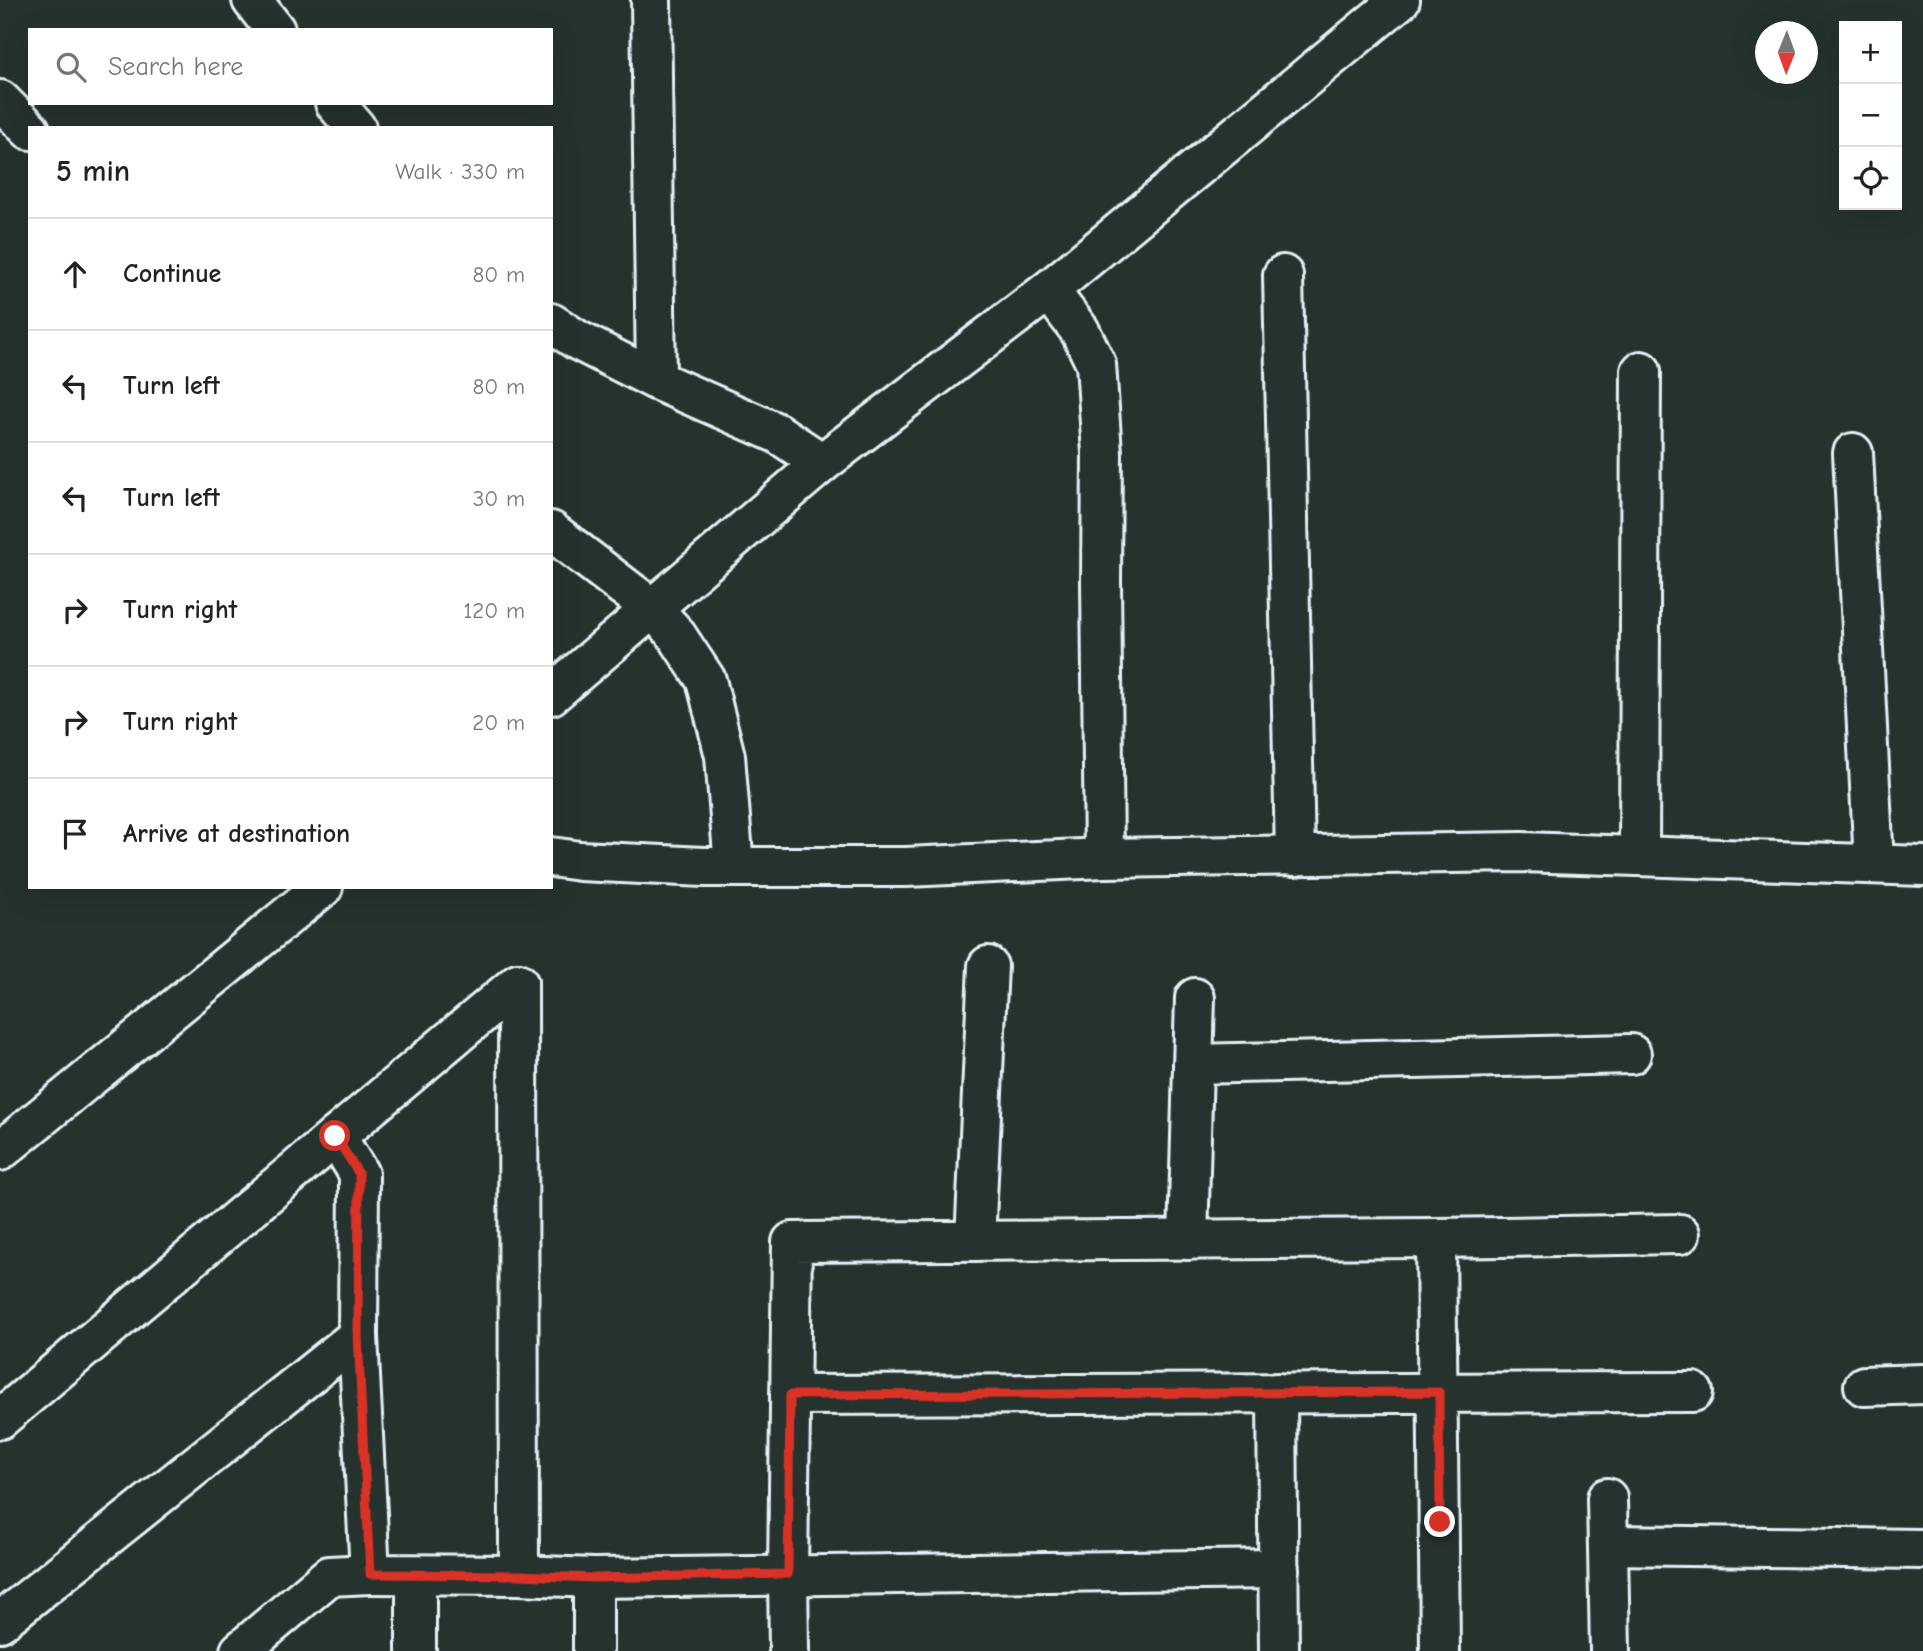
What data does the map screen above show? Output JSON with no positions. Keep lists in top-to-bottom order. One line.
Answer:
{"north":"bottom","page":{"map_buttons":["+","−"],"search":"Search here","heading":["5 min","Walk · 330 m"],"list":[["Continue","80 m"],["Turn left","80 m"],["Turn left","30 m"],["Turn right","120 m"],["Turn right","20 m"],"Arrive at destination"]}}
